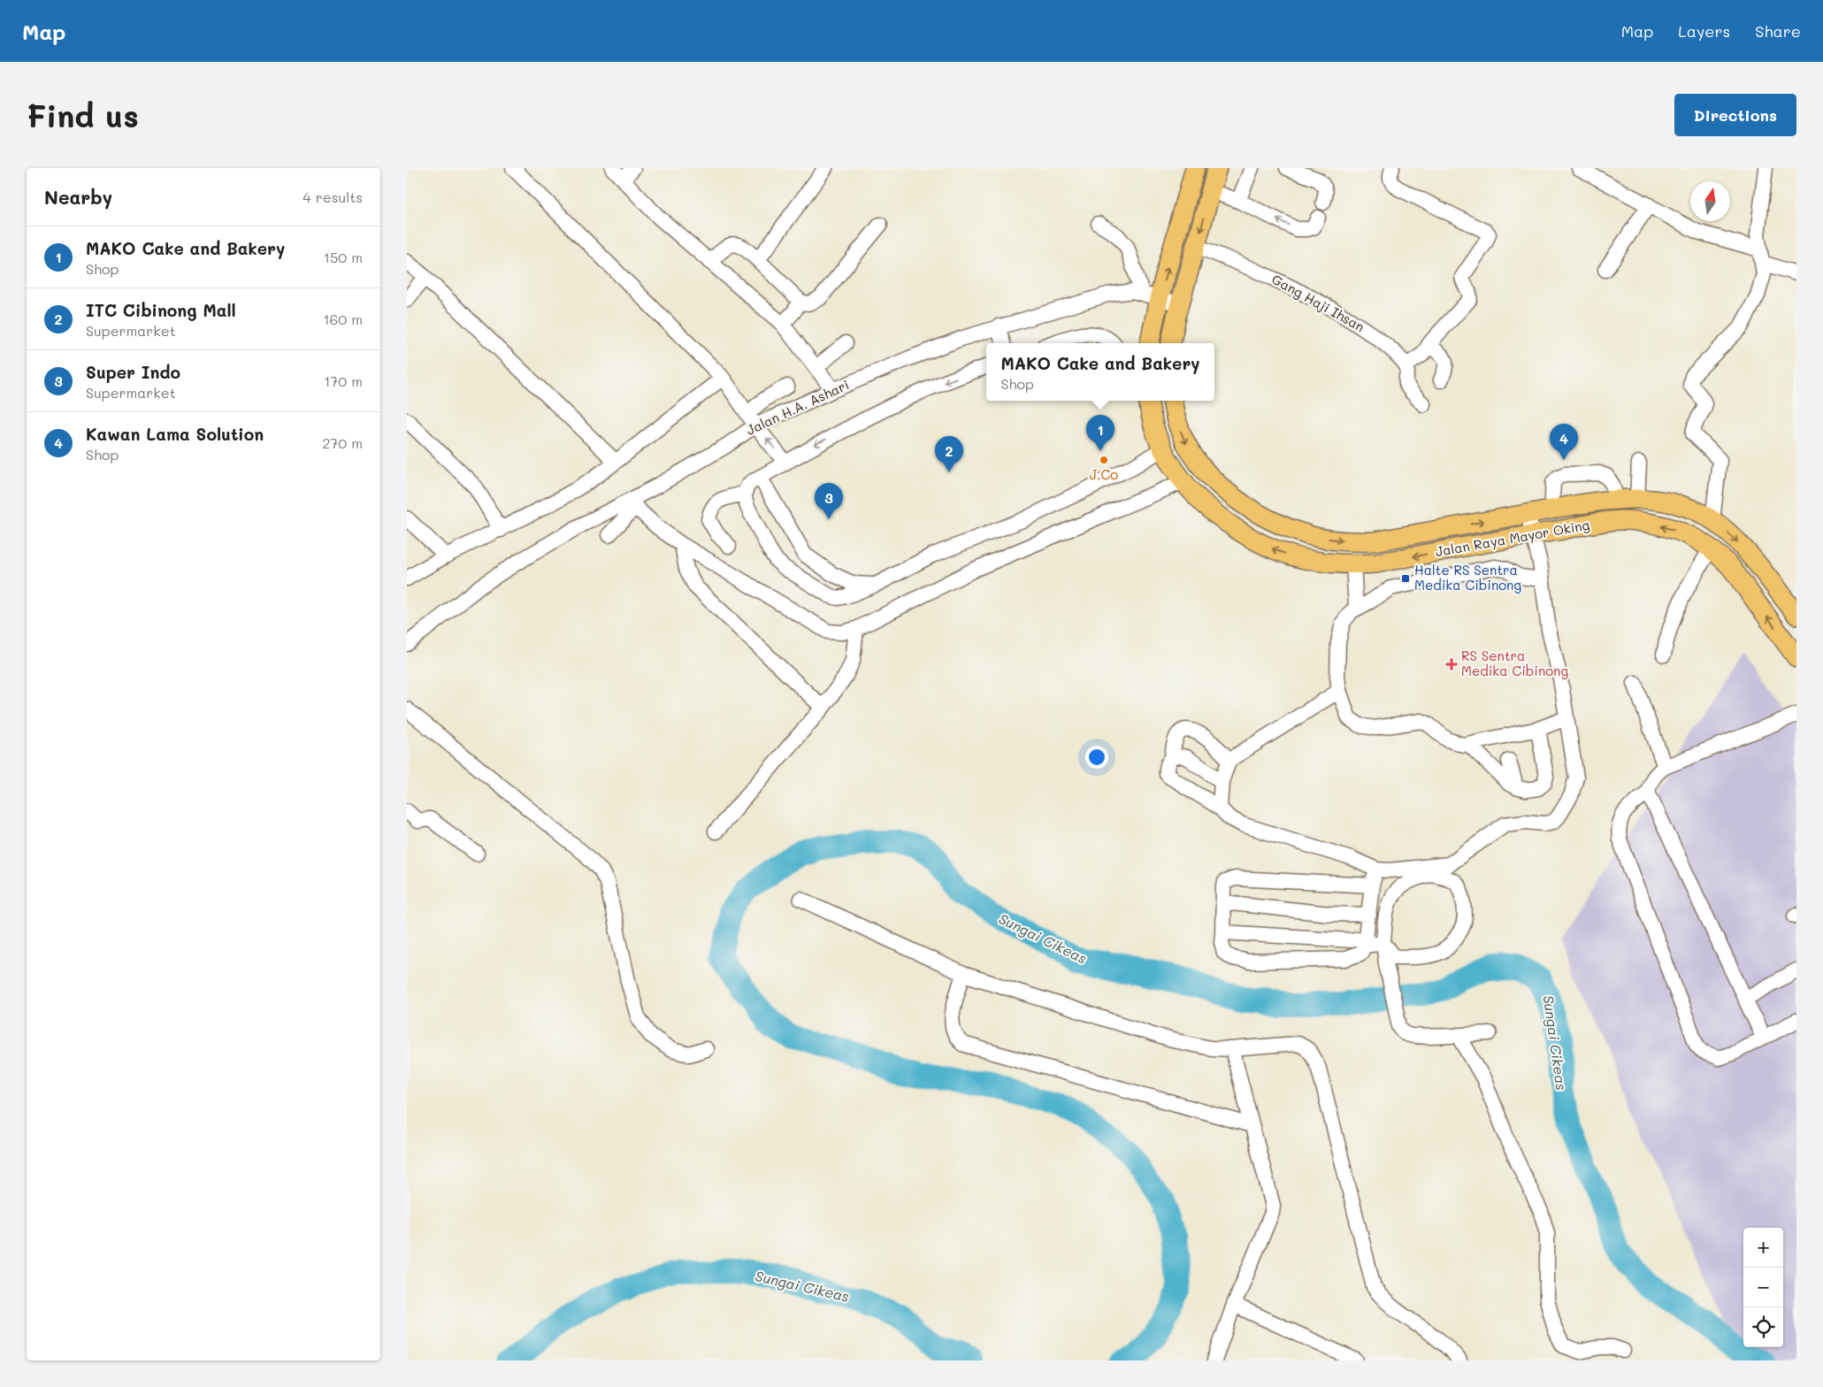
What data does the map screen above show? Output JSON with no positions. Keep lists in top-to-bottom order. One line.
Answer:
{"streets":{"main road":["Jalan Raya Mayor Oking"],"street":["Gang Haji Ihsan","Jalan H.A. Ashari"]},"water":["Sungai Cikeas"],"places":{"other":["J.Co"],"transit":["Halte RS Sentra Medika Cibinong"],"health":["RS Sentra Medika Cibinong"]},"north":"top","page":{"header":"Map","nav":["Map","Layers","Share"],"buttons":"Directions","title":"Find us","heading":["Nearby","4 results"],"list":[{"mark":"1","name":"MAKO Cake and Bakery","note":"Shop","value":"150 m"},{"mark":"2","name":"ITC Cibinong Mall","note":"Supermarket","value":"160 m"},{"mark":"3","name":"Super Indo","note":"Supermarket","value":"170 m"},{"mark":"4","name":"Kawan Lama Solution","note":"Shop","value":"270 m"}],"popup":["MAKO Cake and Bakery","Shop"],"pins":["1","4","2","3"],"map_buttons":["+","−"]}}
